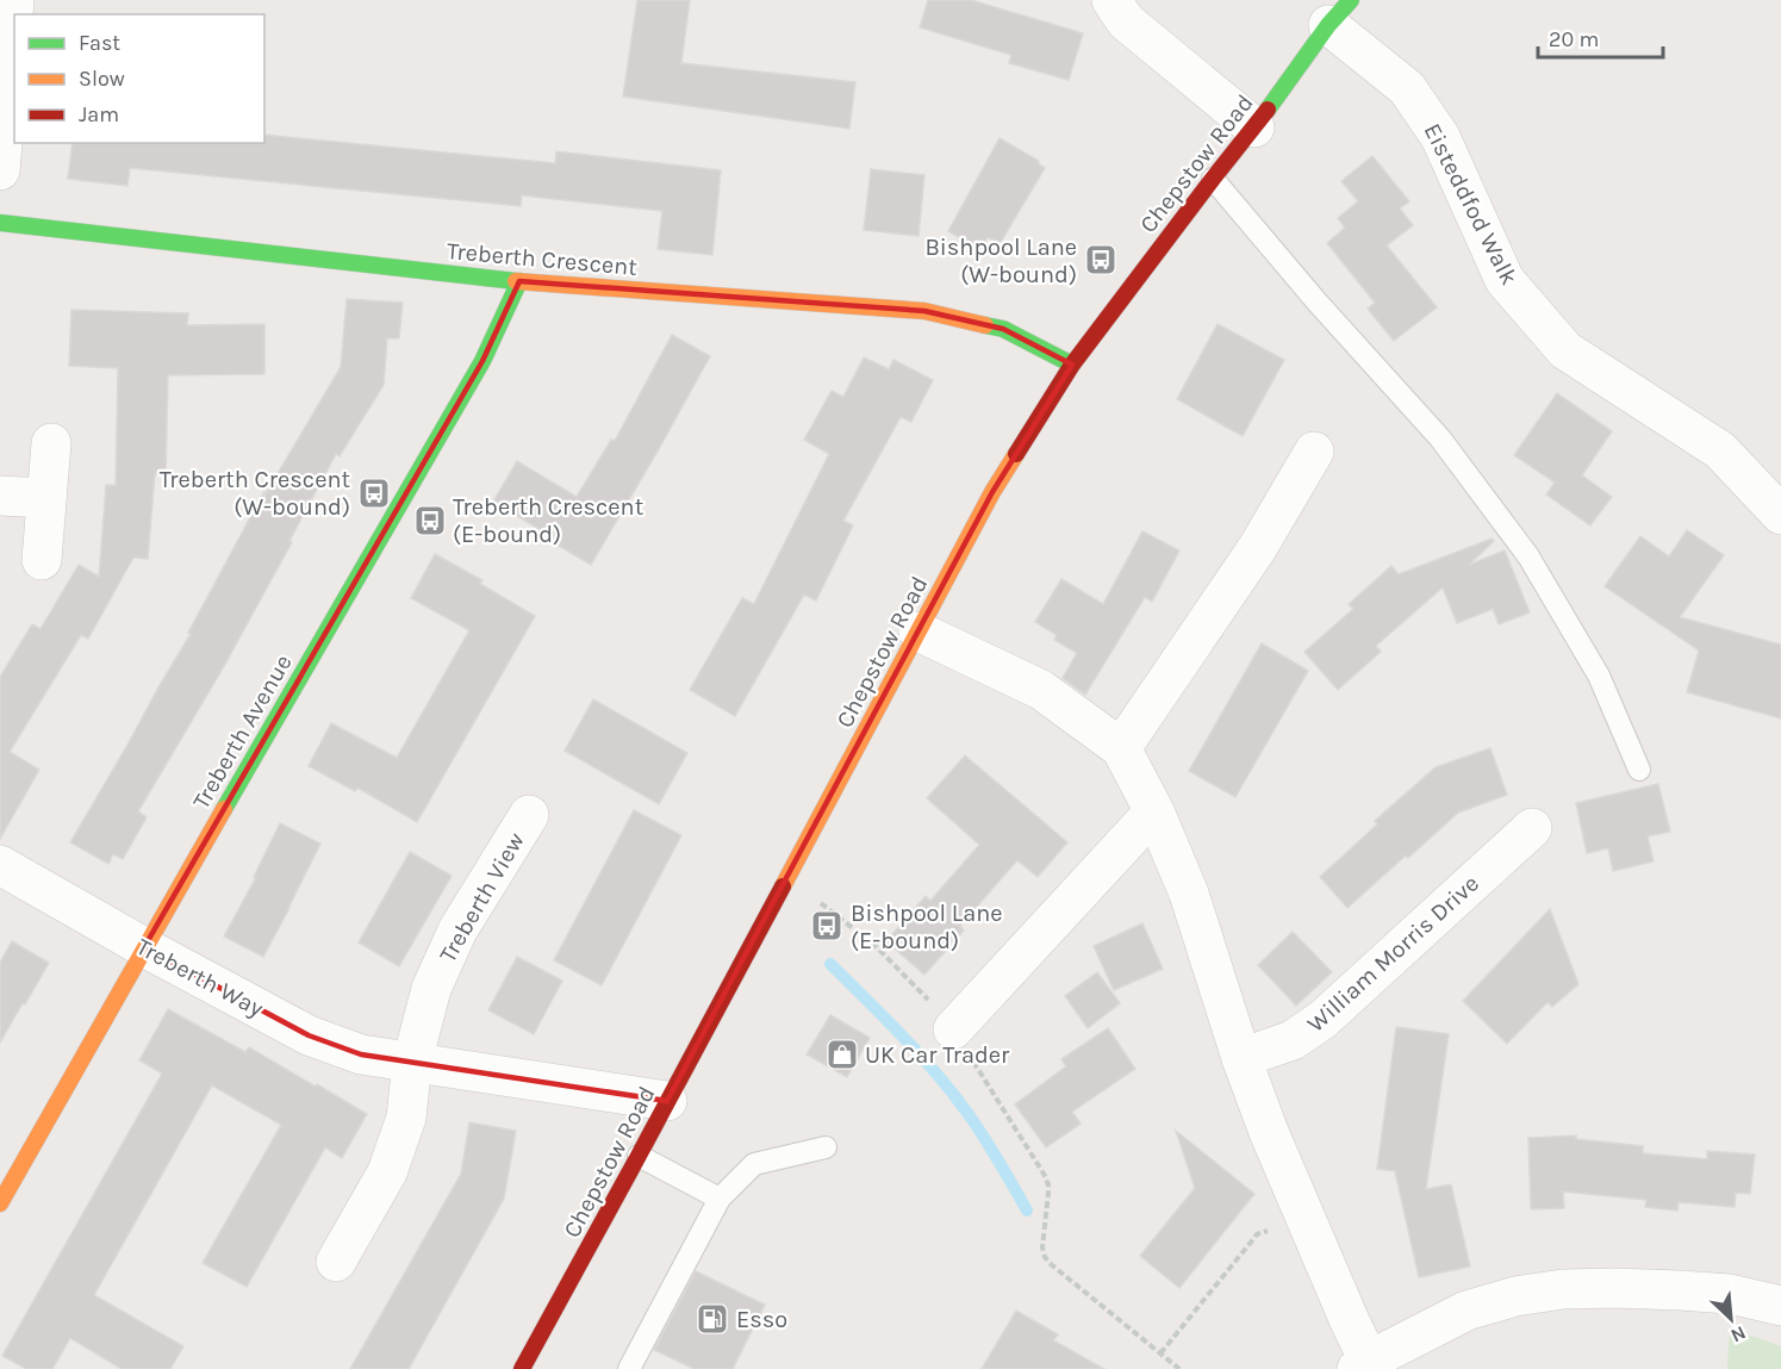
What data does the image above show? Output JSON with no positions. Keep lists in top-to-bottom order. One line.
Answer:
{"streets":{"street":["Chepstow Road","Eisteddfod Walk","Treberth Crescent","Treberth Avenue","Treberth View","William Morris Drive","Treberth Way"]},"crossings":[["Chepstow Road","Eisteddfod Walk"],["Chepstow Road","Treberth Crescent"],["Chepstow Road","Treberth Way"],["Treberth Crescent","Treberth Avenue"],["Treberth Avenue","Treberth Way"],["Treberth View","Treberth Way"]],"places":{"bus stop":["Bishpool Lane (W-bound)","Treberth Crescent (W-bound)","Treberth Crescent (E-bound)","Bishpool Lane (E-bound)"],"shop":["UK Car Trader"],"fuel station":["Esso"]},"legend":["Fast","Slow","Jam"],"scale_bar":"20 m","north":"bottom right"}
